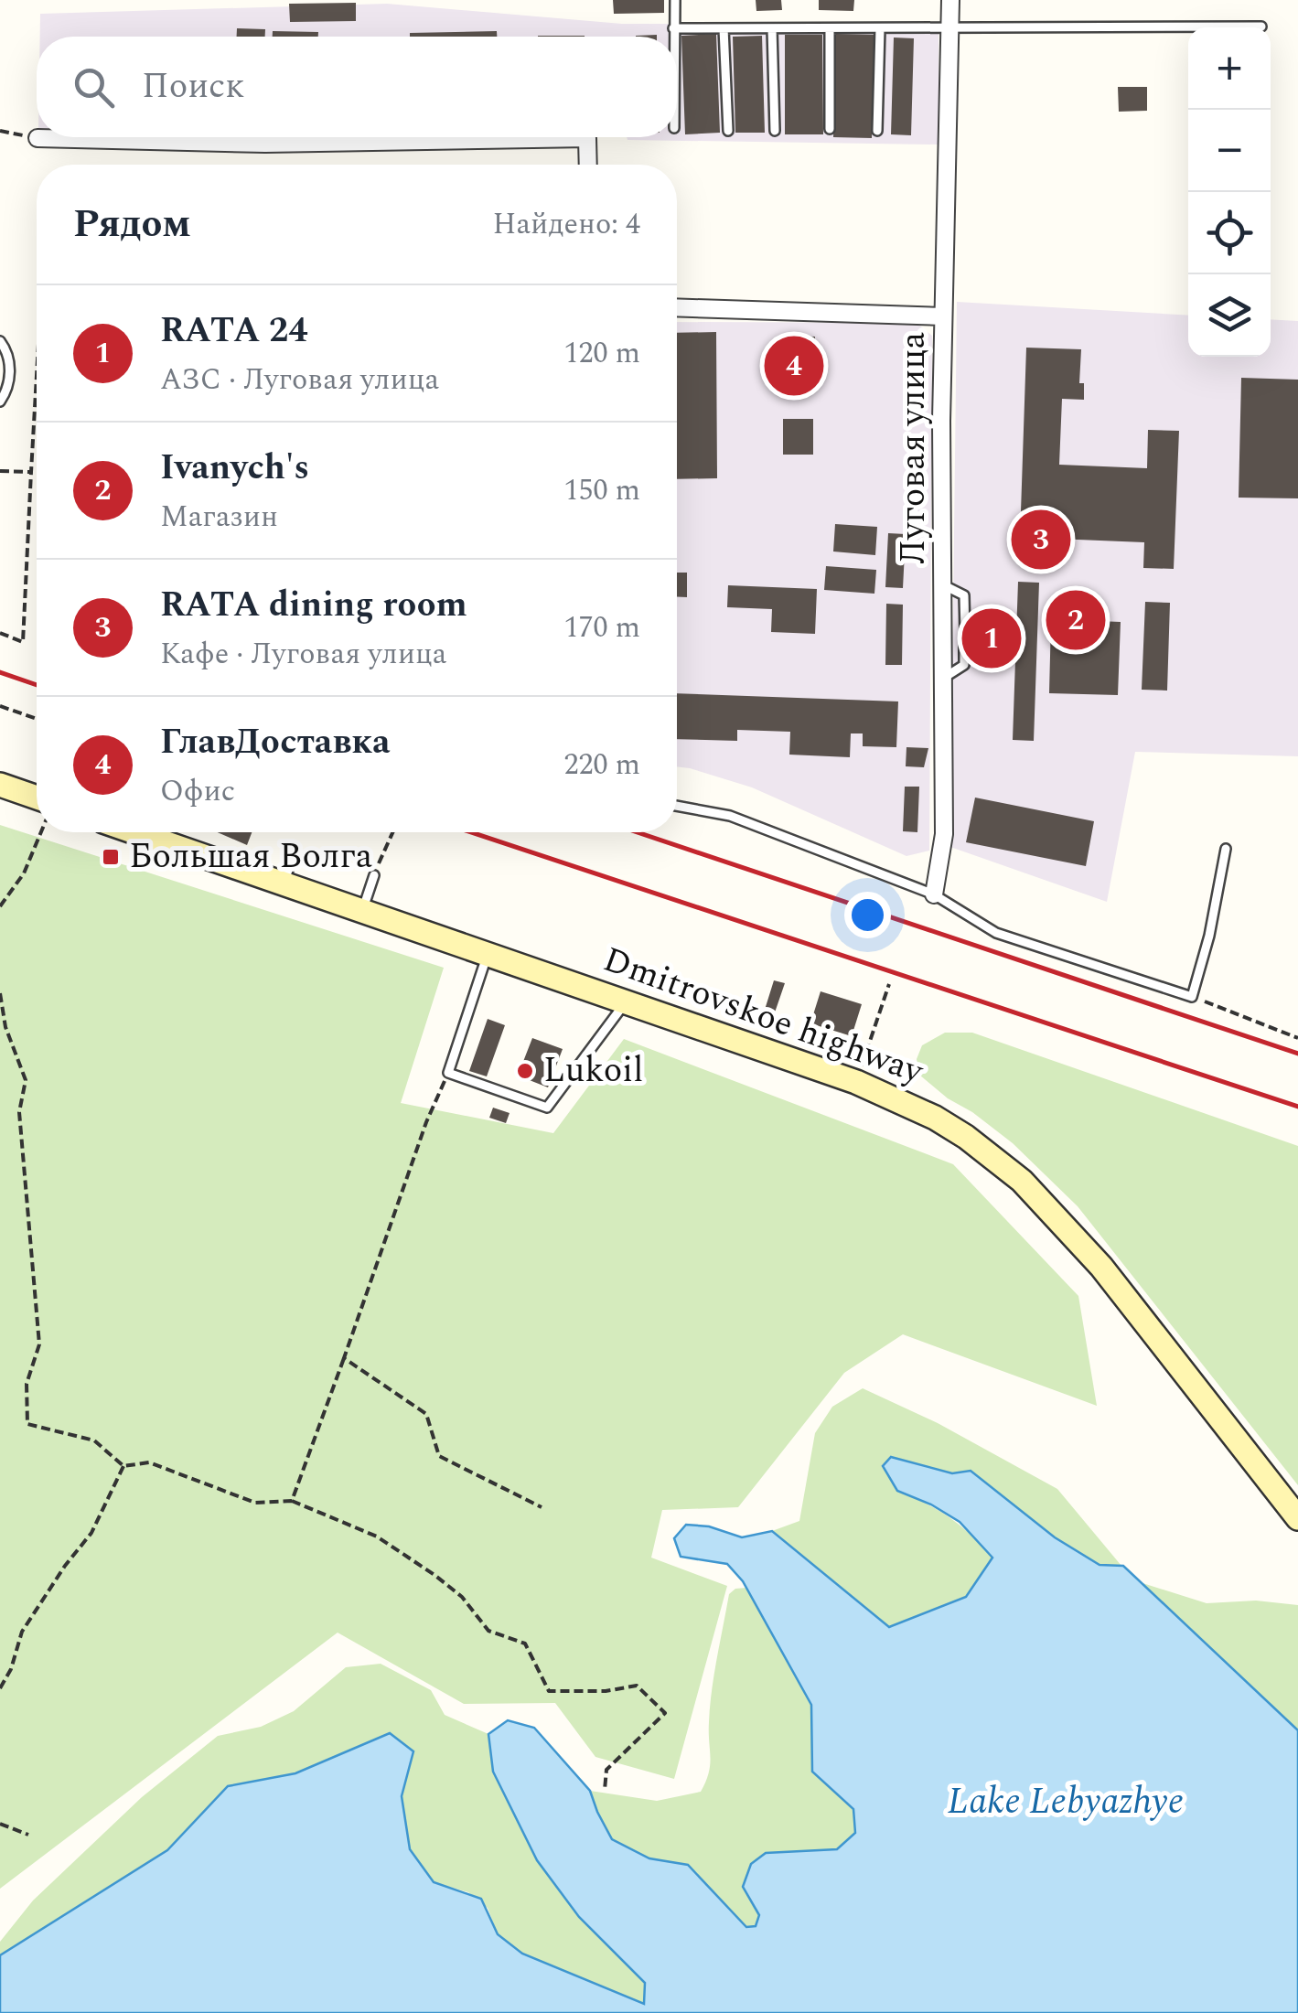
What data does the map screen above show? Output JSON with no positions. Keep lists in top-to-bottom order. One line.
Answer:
{"streets":{"main road":["Dmitrovskoe highway"],"street":["Луговая улица"]},"water":["Lake Lebyazhye"],"places":{"transit":["Большая Волга"],"other":["Lukoil"]},"page":{"map_buttons":["+","−"],"search":"Поиск","heading":["Рядом","Найдено: 4"],"list":[{"mark":"1","name":"RATA 24","note":"АЗС · Луговая улица","value":"120 m"},{"mark":"2","name":"Ivanych's","note":"Магазин","value":"150 m"},{"mark":"3","name":"RATA dining room","note":"Кафе · Луговая улица","value":"170 m"},{"mark":"4","name":"ГлавДоставка","note":"Офис","value":"220 m"}],"pins":["4","3","2","1"]}}
